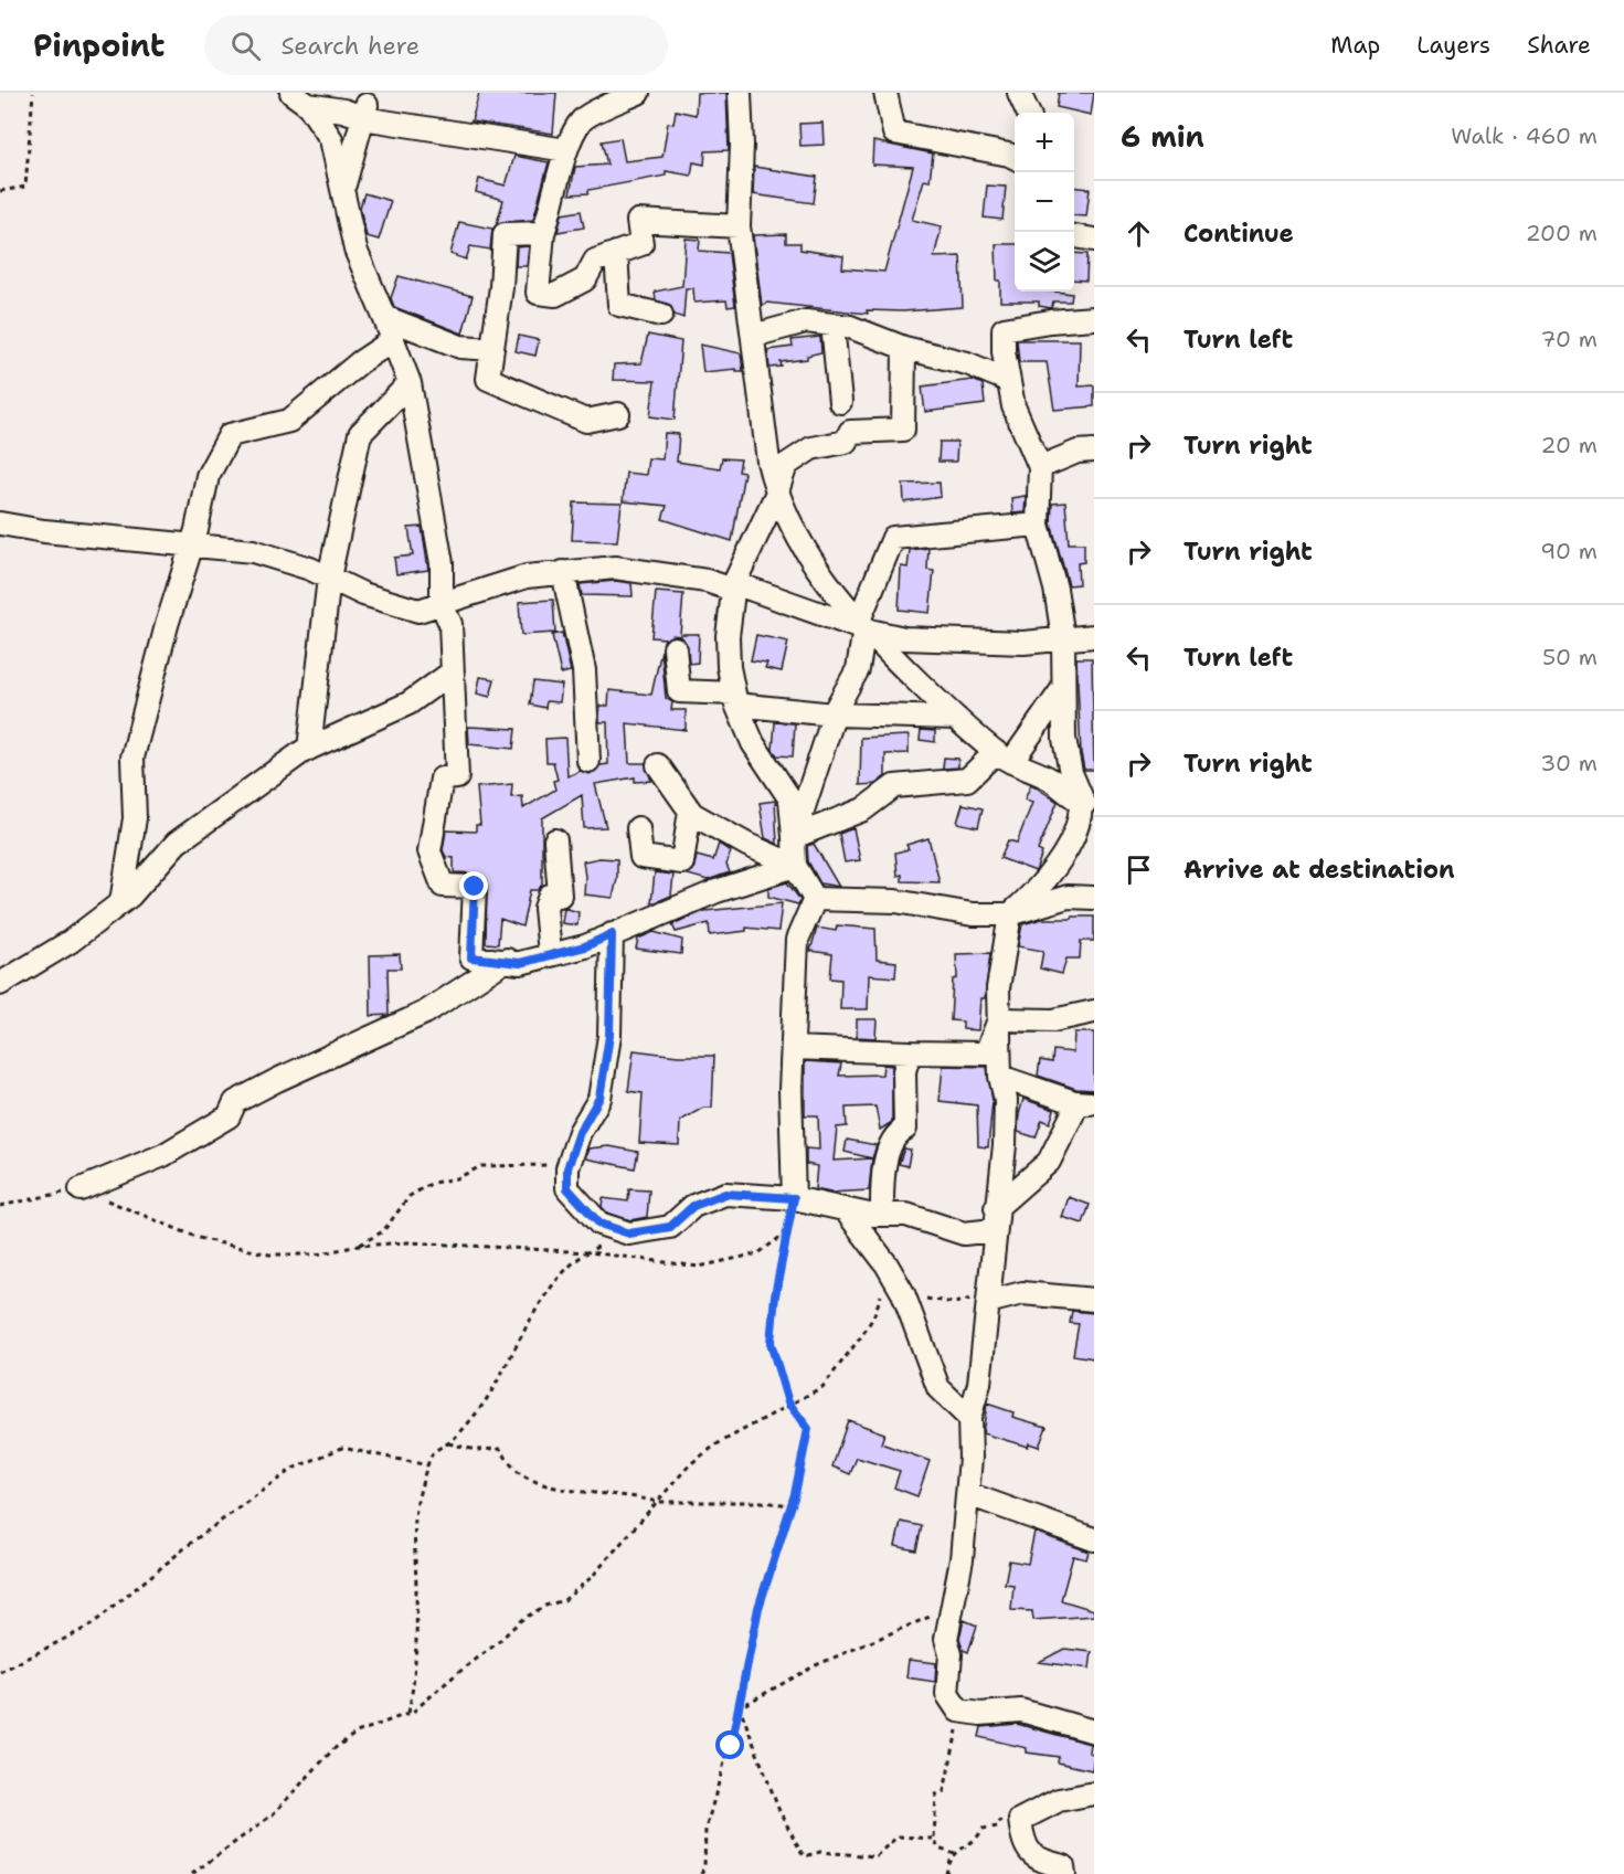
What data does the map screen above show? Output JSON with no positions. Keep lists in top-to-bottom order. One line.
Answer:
{"page":{"header":"Pinpoint","search":"Search here","nav":["Map","Layers","Share"],"heading":["6 min","Walk · 460 m"],"map_buttons":["+","−"],"list":[["Continue","200 m"],["Turn left","70 m"],["Turn right","20 m"],["Turn right","90 m"],["Turn left","50 m"],["Turn right","30 m"],"Arrive at destination"]}}
